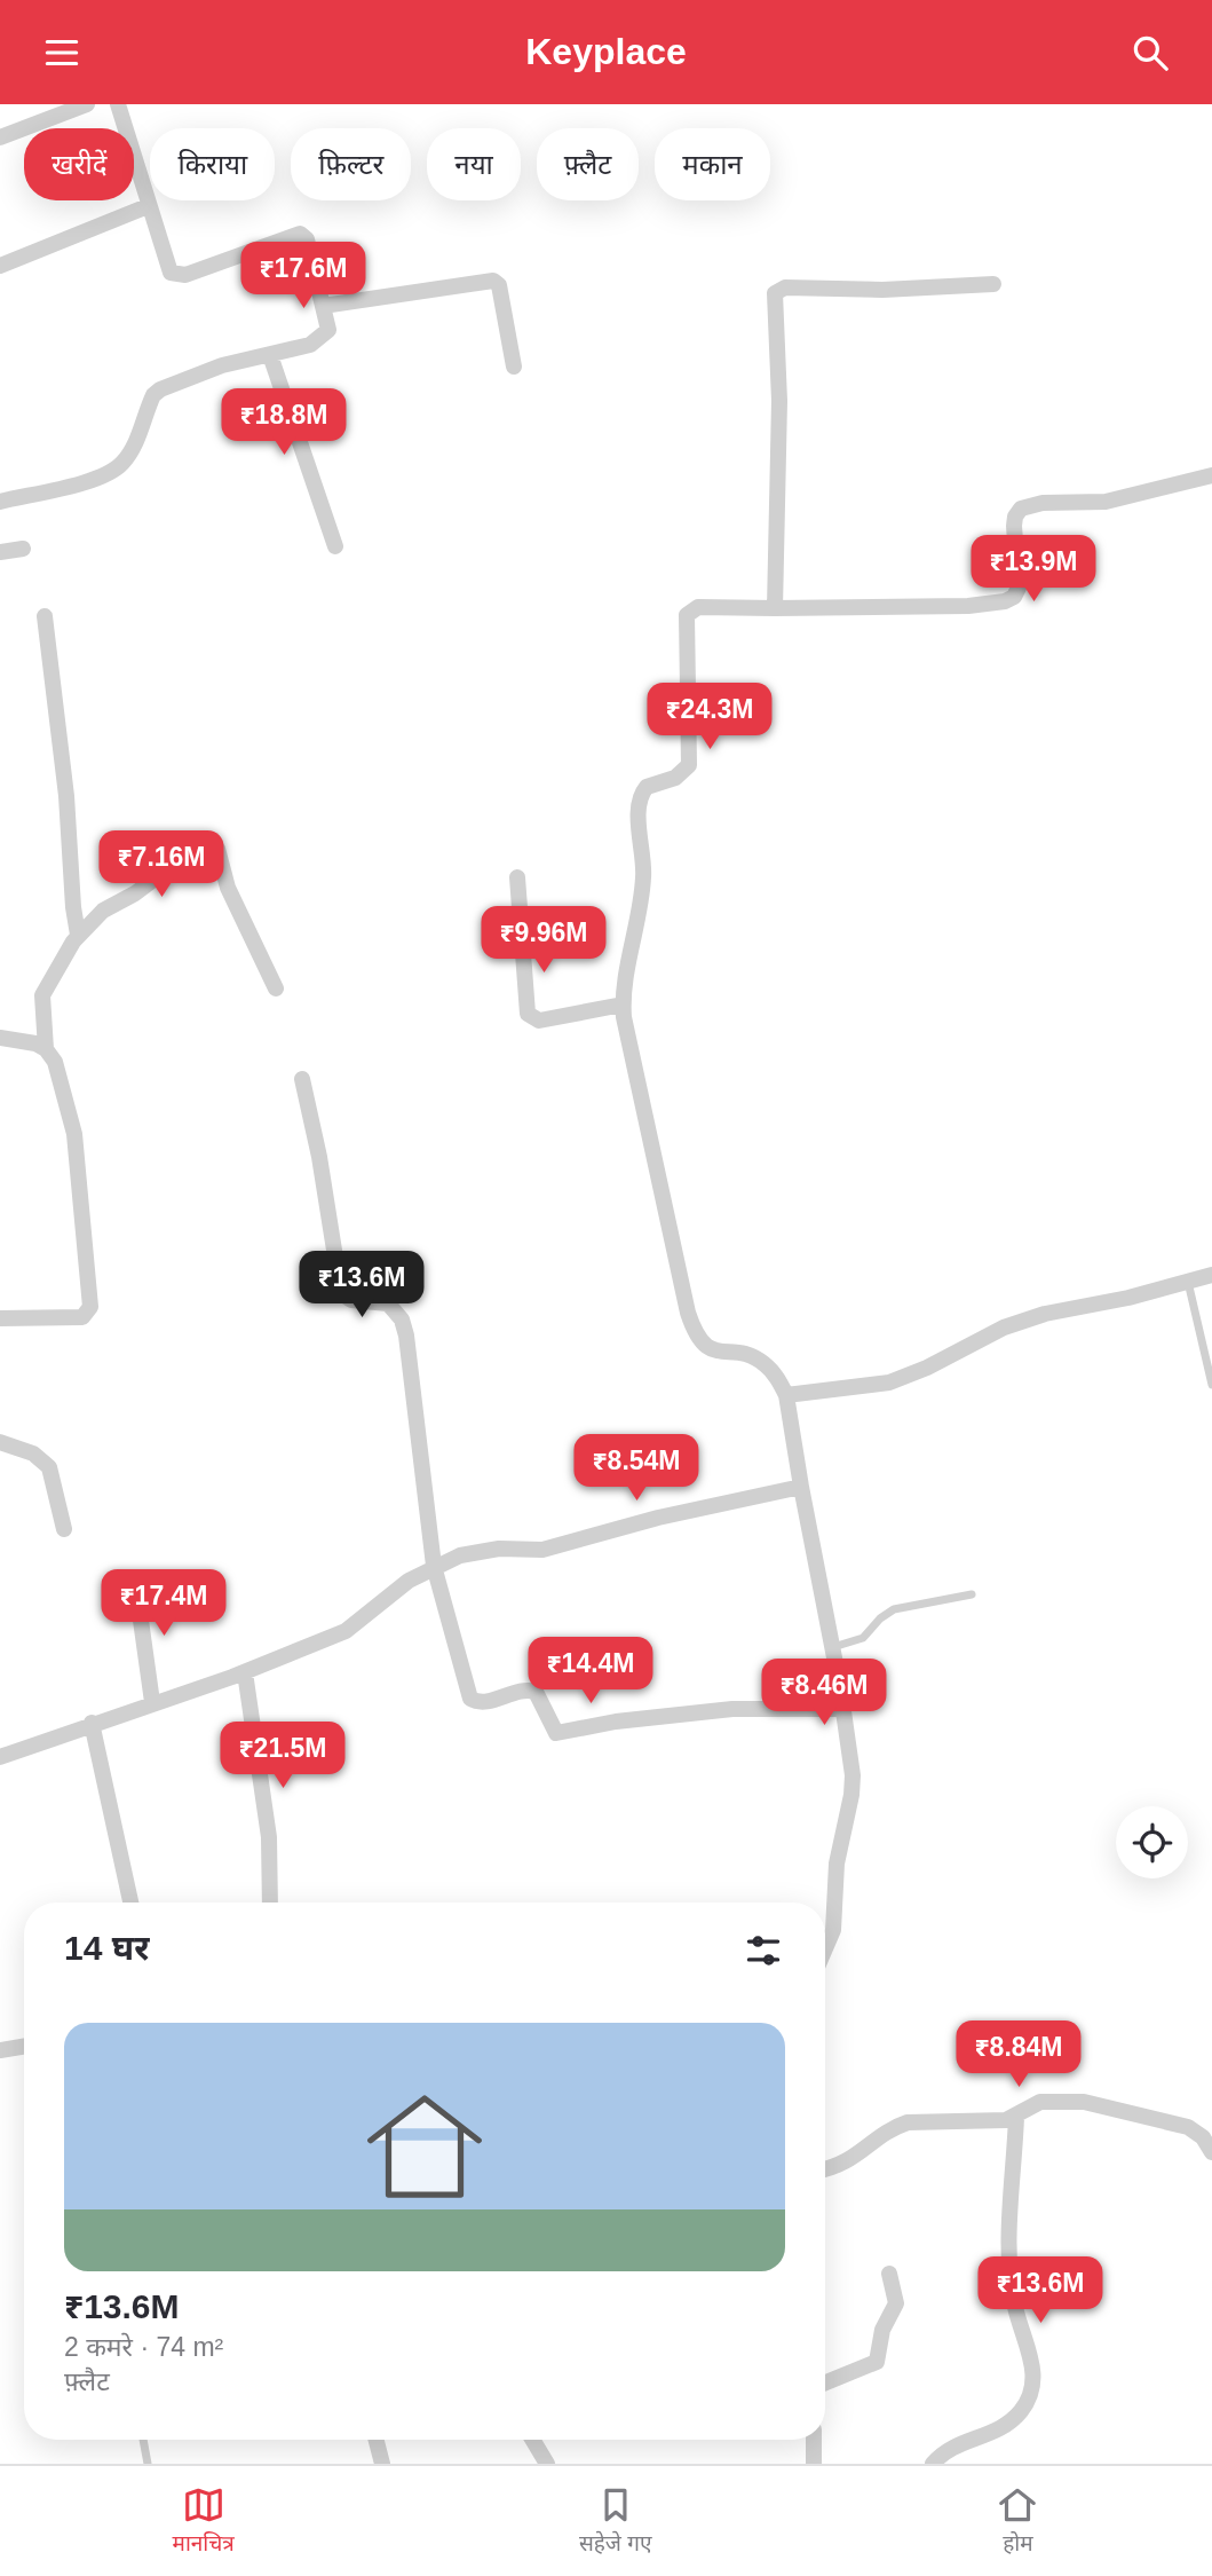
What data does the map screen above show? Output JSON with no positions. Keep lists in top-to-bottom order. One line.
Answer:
{"page":{"header":"Keyplace","chip":["खरीदें","किराया","फ़िल्टर","नया","फ़्लैट","मकान"],"price":["₹17.6M","₹18.8M","₹13.9M","₹24.3M","₹7.16M","₹9.96M","₹13.6M","₹8.54M","₹17.4M","₹14.4M","₹8.46M","₹21.5M","₹8.84M","₹13.6M"],"heading":"14 घर","list":[{"name":"₹13.6M","note":"2 कमरे · 74 m² · फ़्लैट"}],"tabs":["मानचित्र","सहेजे गए","होम"]}}
